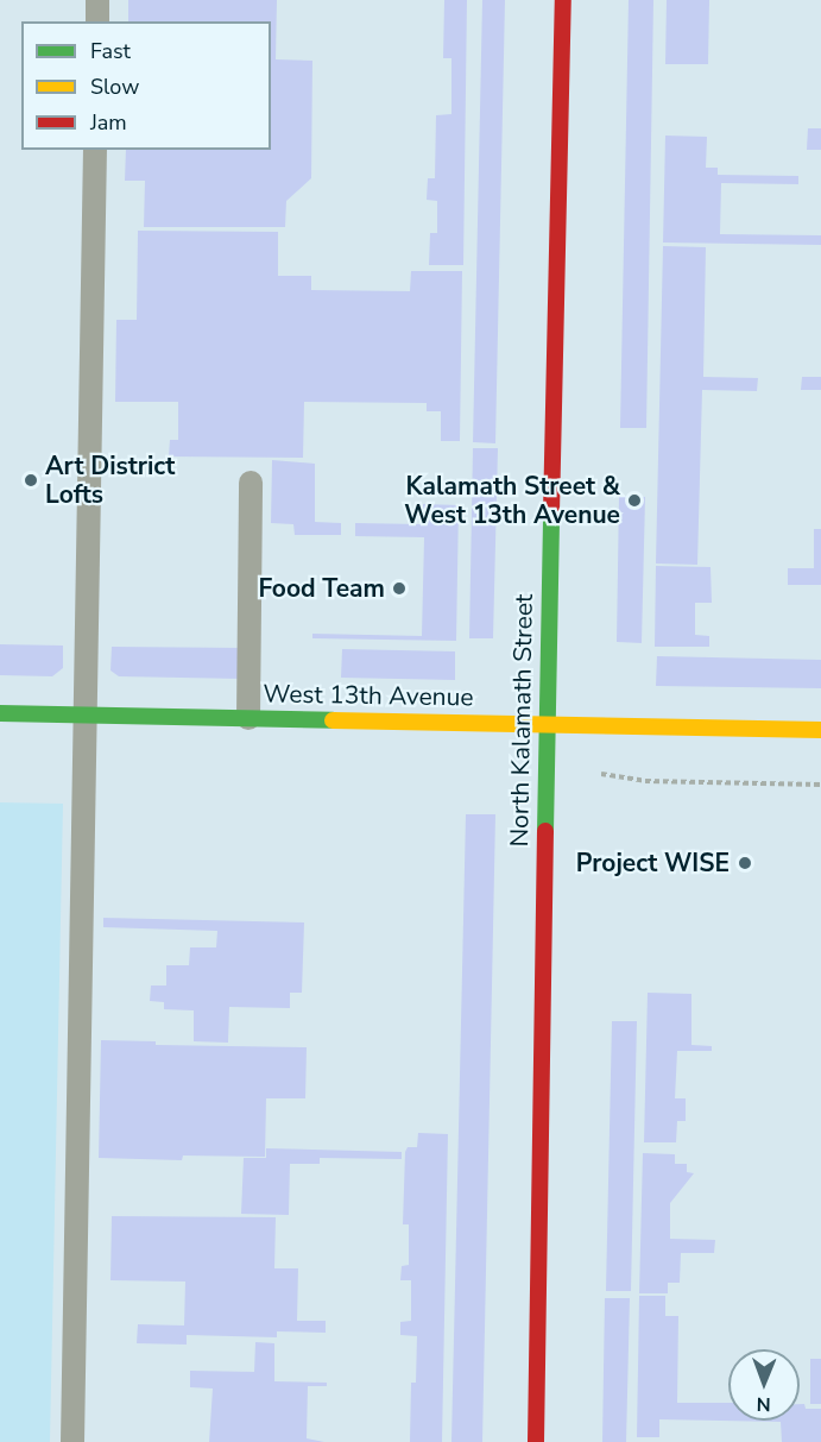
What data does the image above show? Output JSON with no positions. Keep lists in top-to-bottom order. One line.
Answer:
{"streets":{"main road":["West 13th Avenue","North Kalamath Street"]},"crossings":[["West 13th Avenue","North Kalamath Street"]],"places":["Art District Lofts","Kalamath Street & West 13th Avenue","Food Team","Project WISE"],"legend":["Fast","Slow","Jam"],"north":"bottom"}
